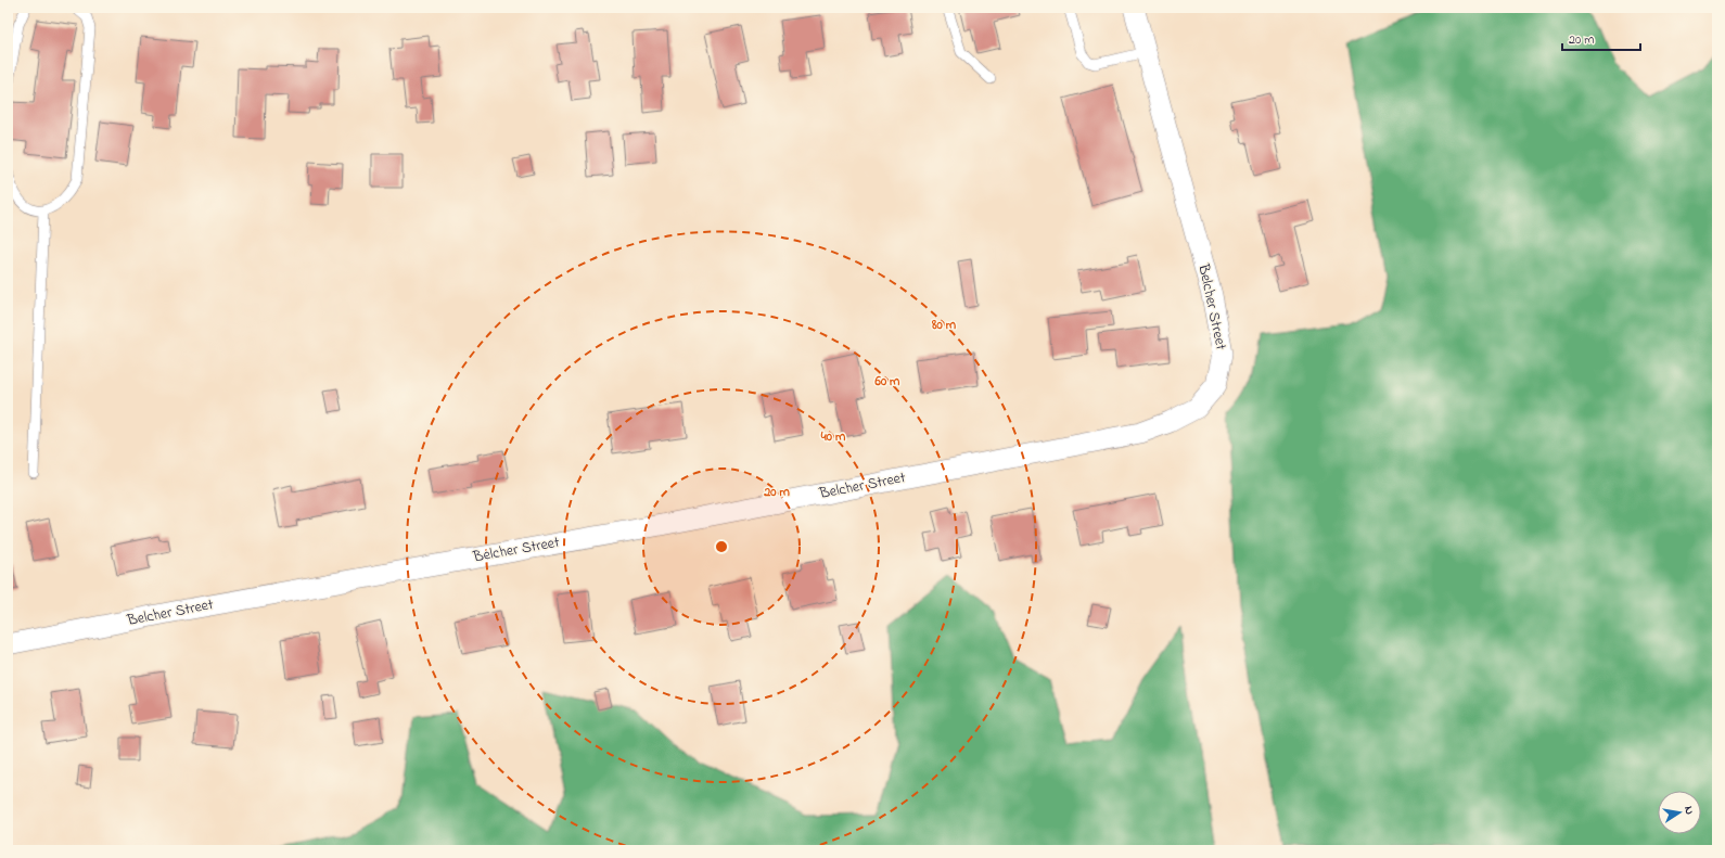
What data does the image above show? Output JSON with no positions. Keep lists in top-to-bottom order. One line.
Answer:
{"streets":{"street":["Belcher Street"]},"scale_bar":"20 m","north":"right","rings":["80 m","60 m","40 m","20 m"]}
